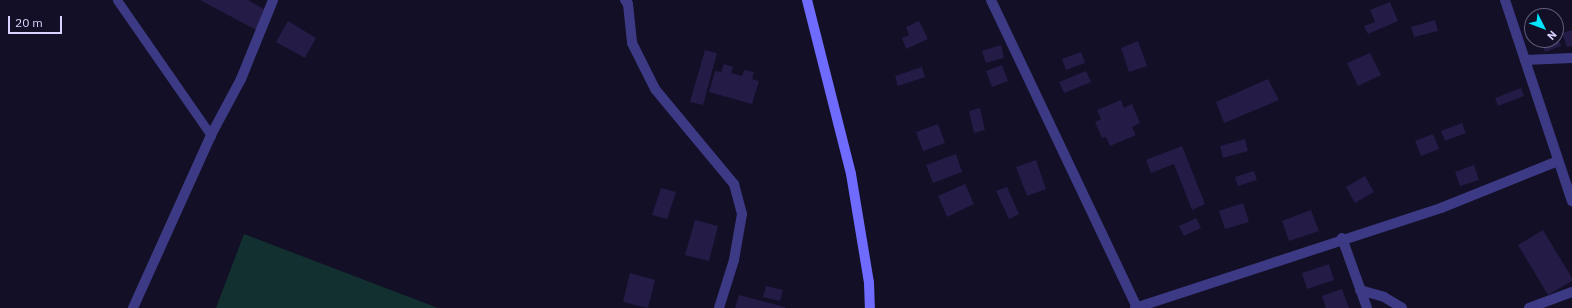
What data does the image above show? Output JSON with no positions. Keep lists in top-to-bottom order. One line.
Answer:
{"scale_bar":"20 m","north":"bottom right"}
